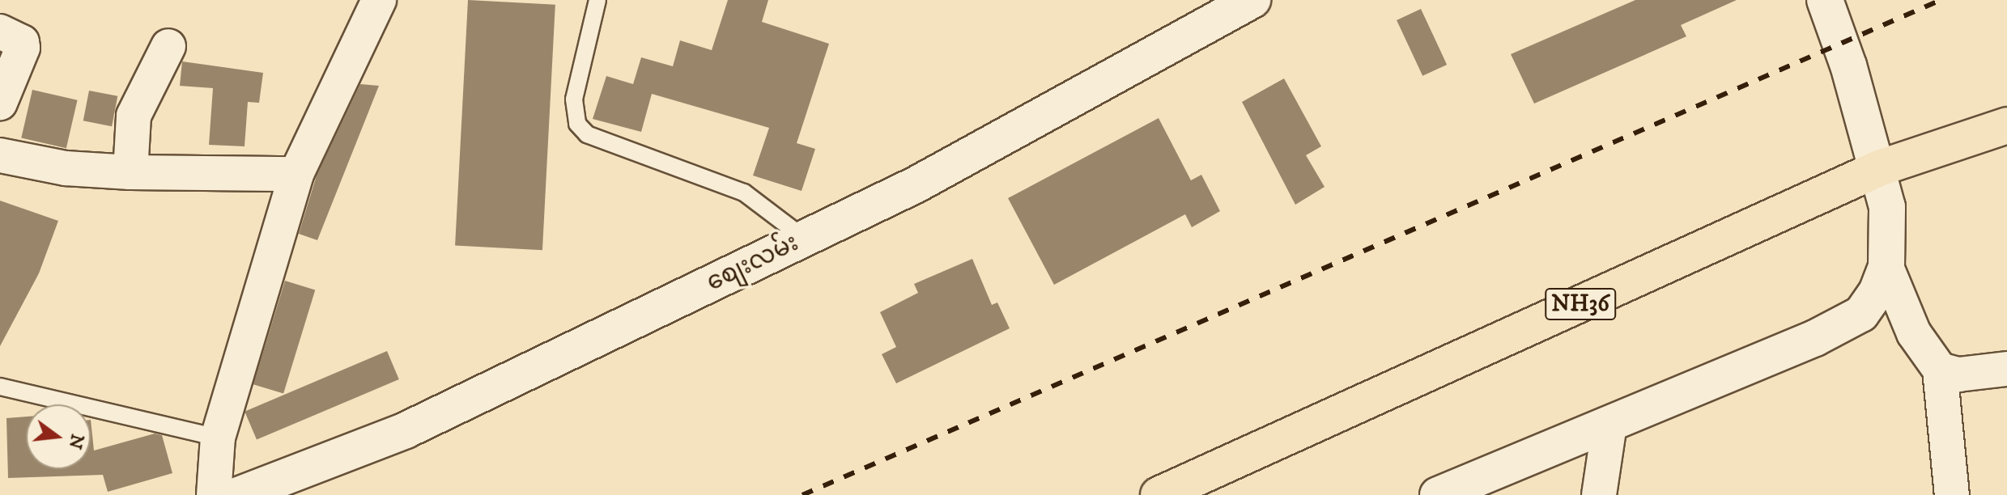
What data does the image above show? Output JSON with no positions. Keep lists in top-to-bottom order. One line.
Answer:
{"streets":{"highway":["NH36"],"main road":["စျေးလမ်း"]},"north":"right"}
